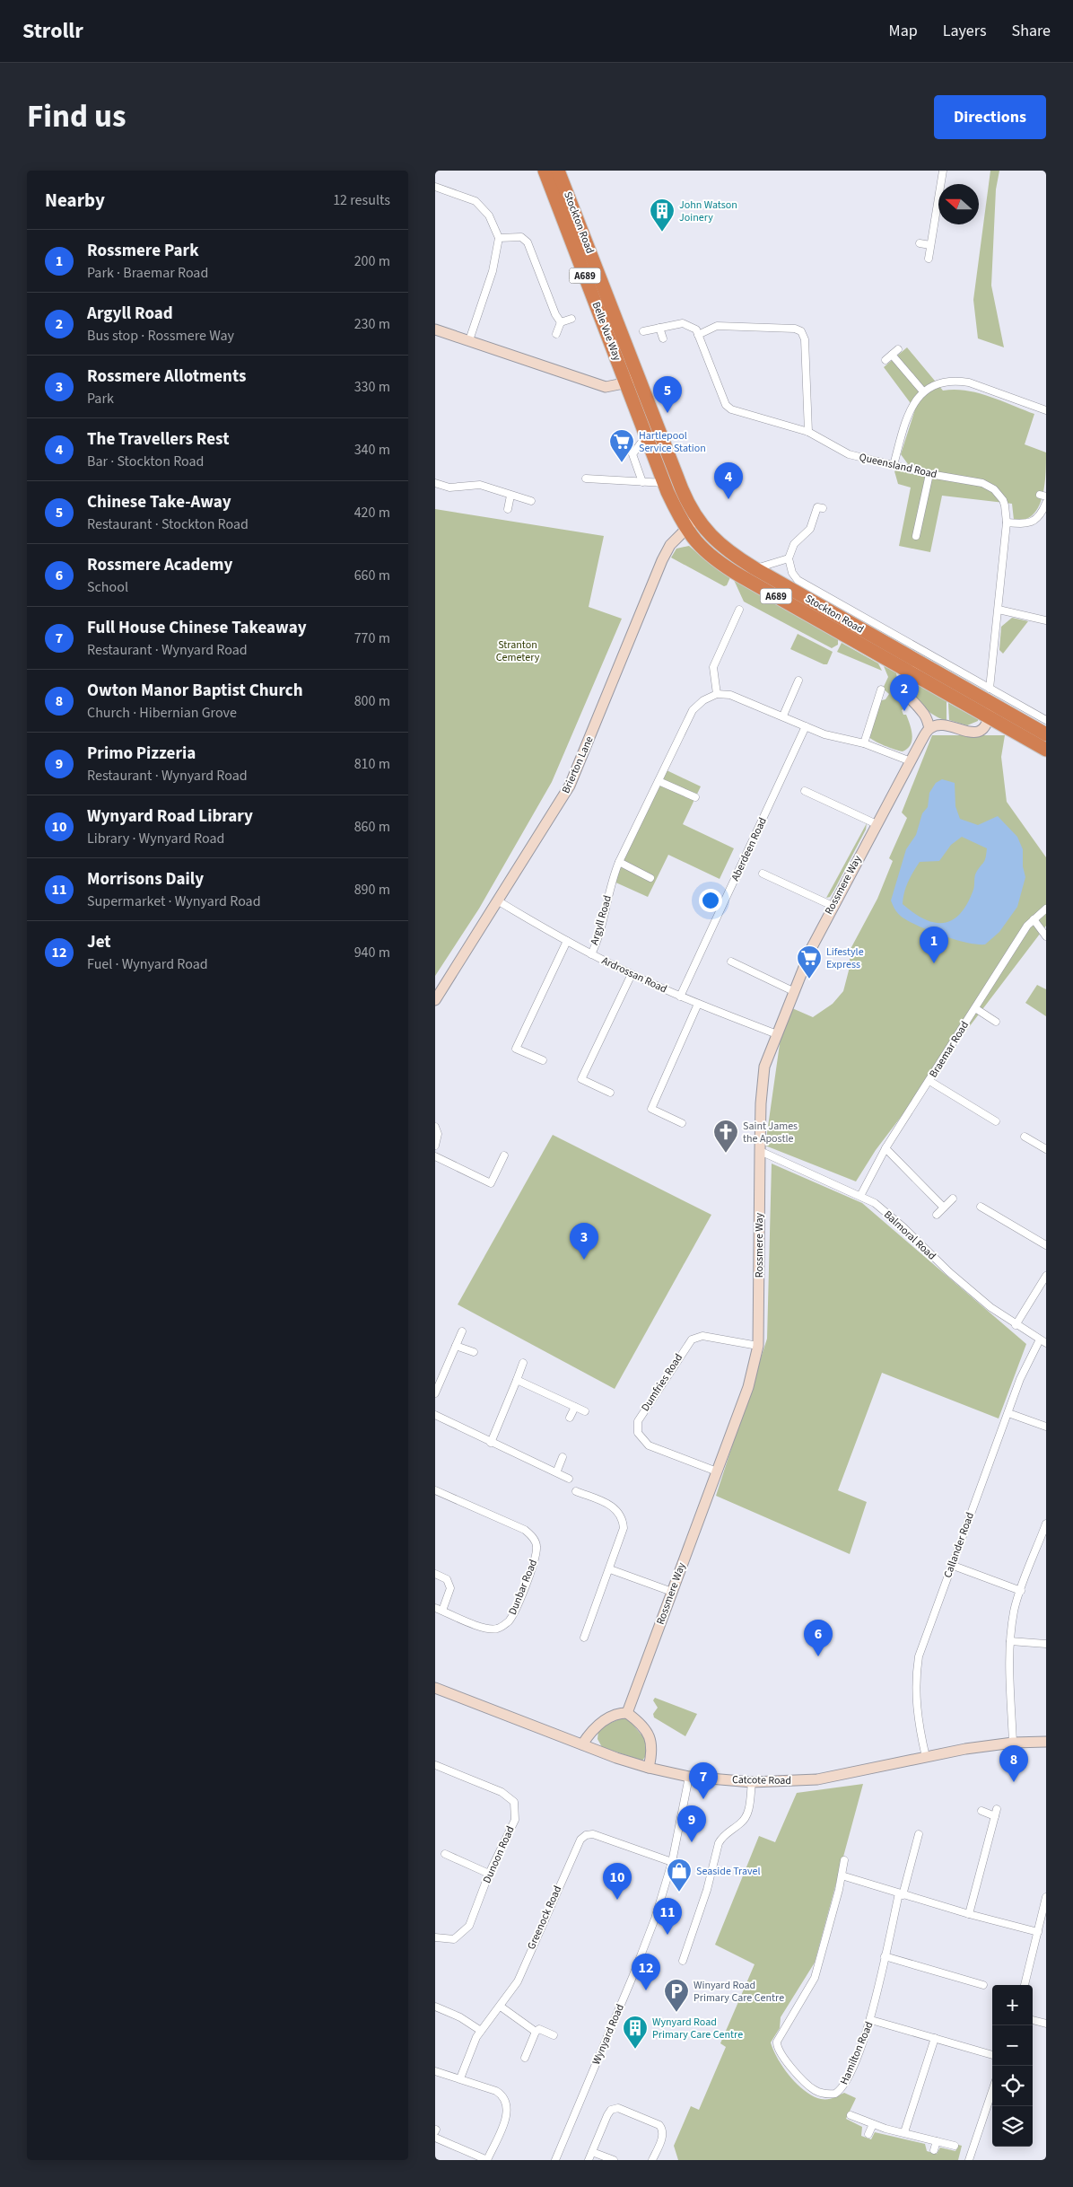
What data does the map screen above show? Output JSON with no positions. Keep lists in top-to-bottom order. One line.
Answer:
{"streets":{"highway":["Stockton Road","A689","Belle Vue Way"],"street":["Queensland Road","Brierton Lane","Aberdeen Road","Rossmere Way","Argyll Road","Ardrossan Road","Braemar Road","Balmoral Road","Dumfries Road","Callander Road","Dunbar Road","Catcote Road","Dunoon Road","Greenock Road","Wynyard Road","Hamilton Road"]},"crossings":[["Stockton Road","Belle Vue Way"],["Stockton Road","Queensland Road"],["Stockton Road","Brierton Lane"],["Brierton Lane","Ardrossan Road"],["Aberdeen Road","Ardrossan Road"],["Rossmere Way","Ardrossan Road"],["Rossmere Way","Balmoral Road"],["Rossmere Way","Dumfries Road"],["Argyll Road","Ardrossan Road"],["Braemar Road","Balmoral Road"],["Balmoral Road","Callander Road"],["Callander Road","Catcote Road"],["Catcote Road","Wynyard Road"],["Greenock Road","Wynyard Road"]],"parks":["Stranton Cemetery"],"places":{"building":["John Watson Joinery","Wynyard Road Primary Care Centre"],"supermarket":["Hartlepool Service Station","Lifestyle Express"],"church":["Saint James the Apostle"],"shop":["Seaside Travel"],"parking":["Winyard Road Primary Care Centre"]},"north":"left","page":{"header":"Strollr","nav":["Map","Layers","Share"],"title":"Find us","buttons":"Directions","heading":["Nearby","12 results"],"list":[{"mark":"1","name":"Rossmere Park","note":"Park · Braemar Road","value":"200 m"},{"mark":"2","name":"Argyll Road","note":"Bus stop · Rossmere Way","value":"230 m"},{"mark":"3","name":"Rossmere Allotments","note":"Park","value":"330 m"},{"mark":"4","name":"The Travellers Rest","note":"Bar · Stockton Road","value":"340 m"},{"mark":"5","name":"Chinese Take-Away","note":"Restaurant · Stockton Road","value":"420 m"},{"mark":"6","name":"Rossmere Academy","note":"School","value":"660 m"},{"mark":"7","name":"Full House Chinese Takeaway","note":"Restaurant · Wynyard Road","value":"770 m"},{"mark":"8","name":"Owton Manor Baptist Church","note":"Church · Hibernian Grove","value":"800 m"},{"mark":"9","name":"Primo Pizzeria","note":"Restaurant · Wynyard Road","value":"810 m"},{"mark":"10","name":"Wynyard Road Library","note":"Library · Wynyard Road","value":"860 m"},{"mark":"11","name":"Morrisons Daily","note":"Supermarket · Wynyard Road","value":"890 m"},{"mark":"12","name":"Jet","note":"Fuel · Wynyard Road","value":"940 m"}],"pins":["5","4","2","1","3","6","8","7","9","10","11","12"],"map_buttons":["+","−"]}}
